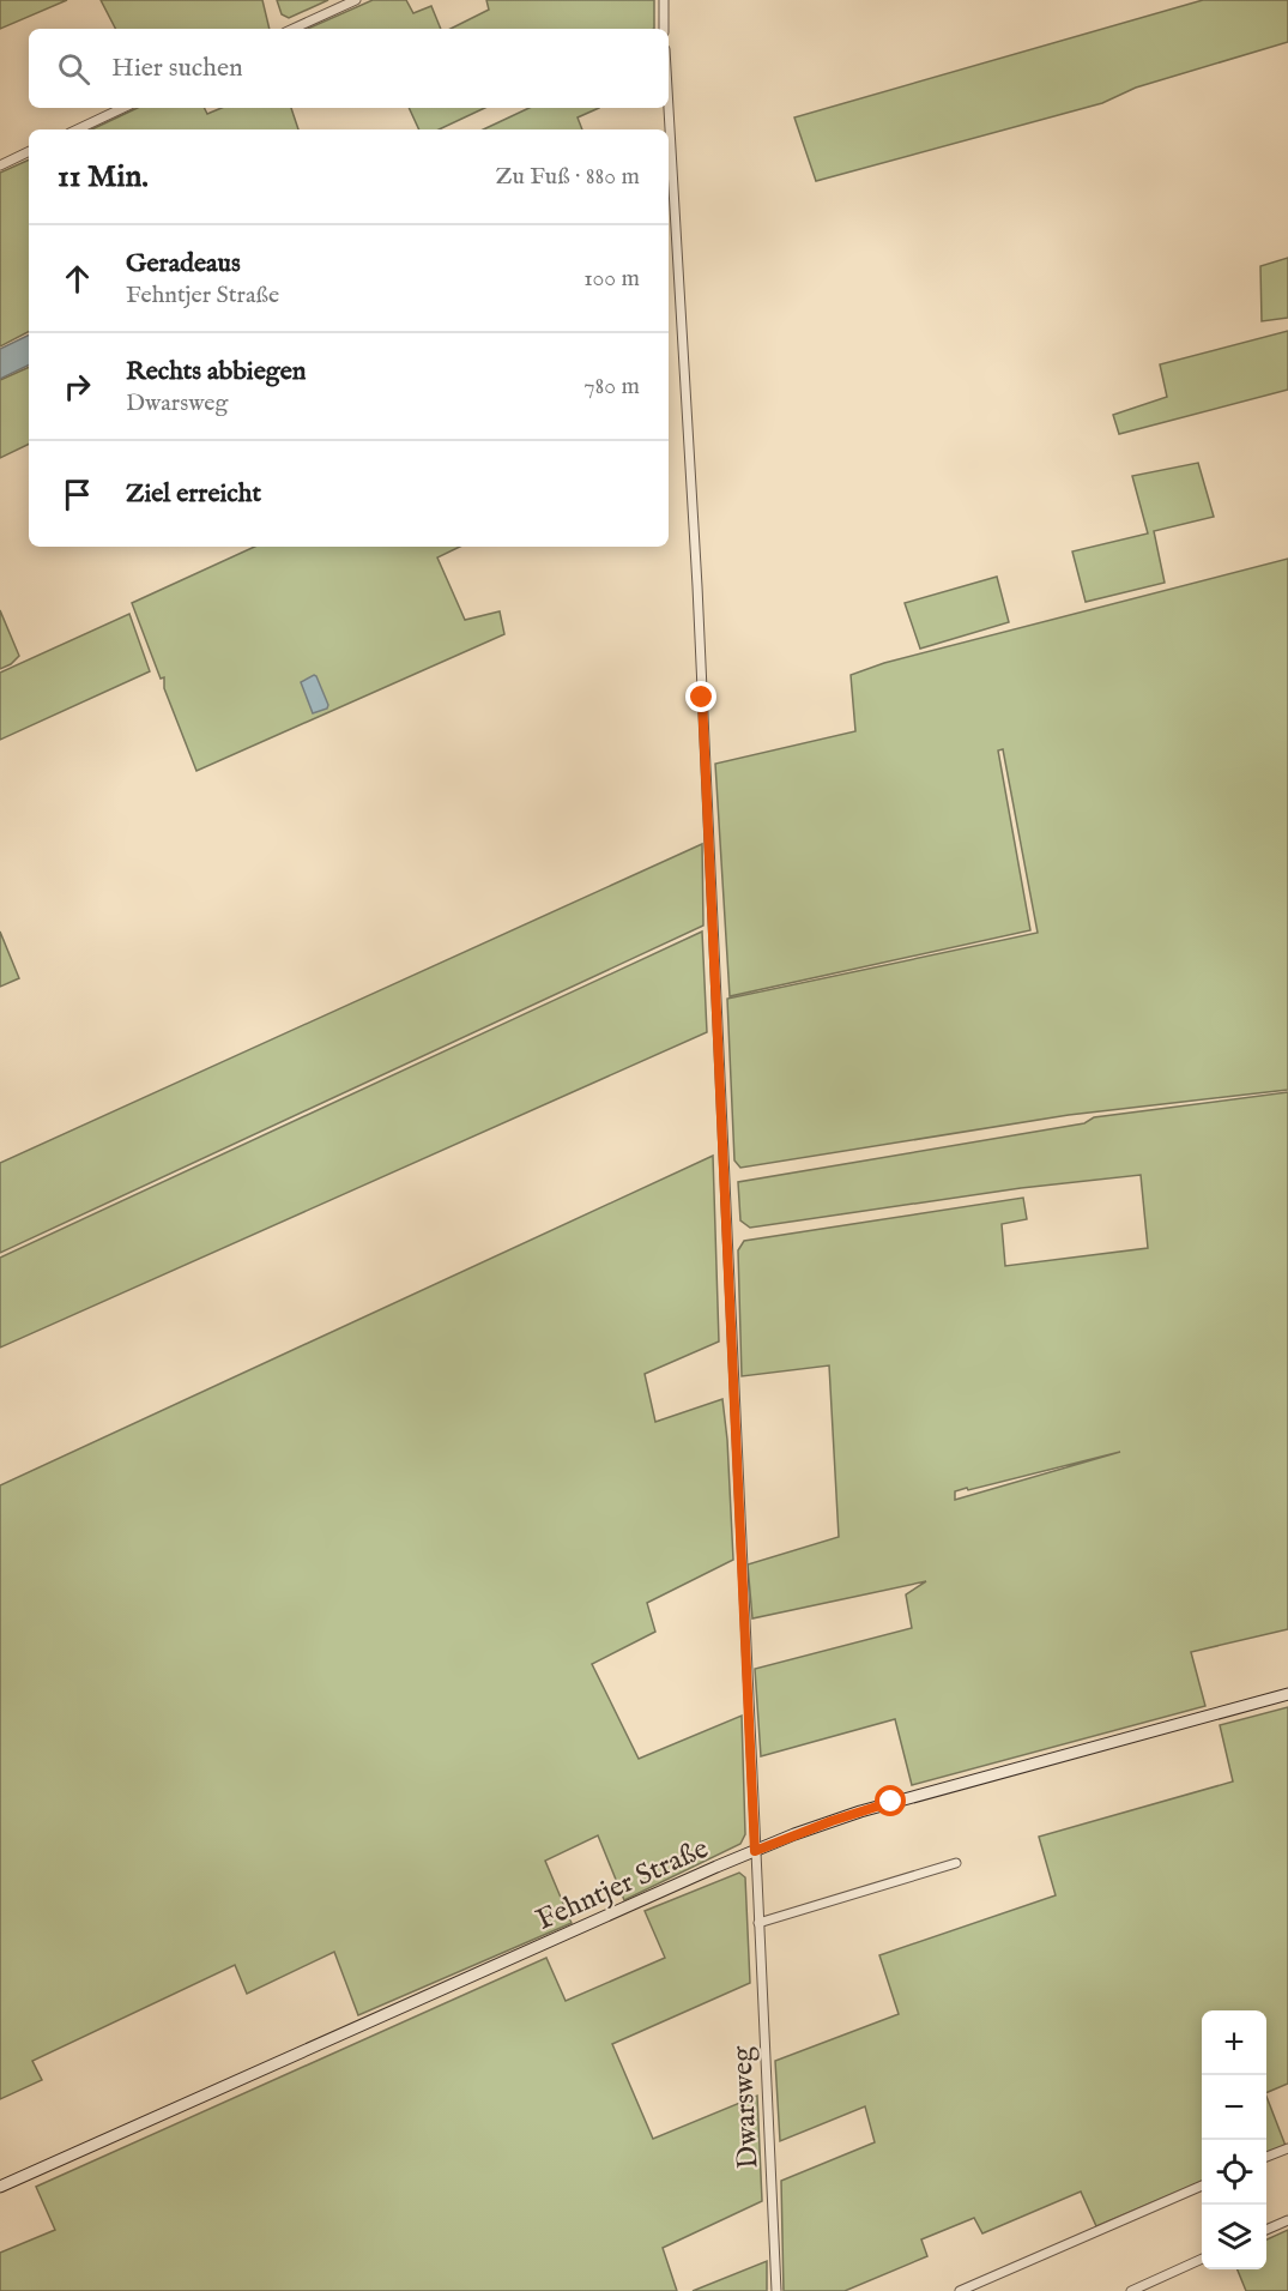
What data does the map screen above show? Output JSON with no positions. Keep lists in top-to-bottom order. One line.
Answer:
{"streets":{"street":["Fehntjer Straße","Dwarsweg"]},"crossings":[["Fehntjer Straße","Dwarsweg"]],"page":{"search":"Hier suchen","heading":["11 Min.","Zu Fuß · 880 m"],"list":[["Geradeaus","Fehntjer Straße","100 m"],["Rechts abbiegen","Dwarsweg","780 m"],"Ziel erreicht"],"map_buttons":["+","−"]}}
